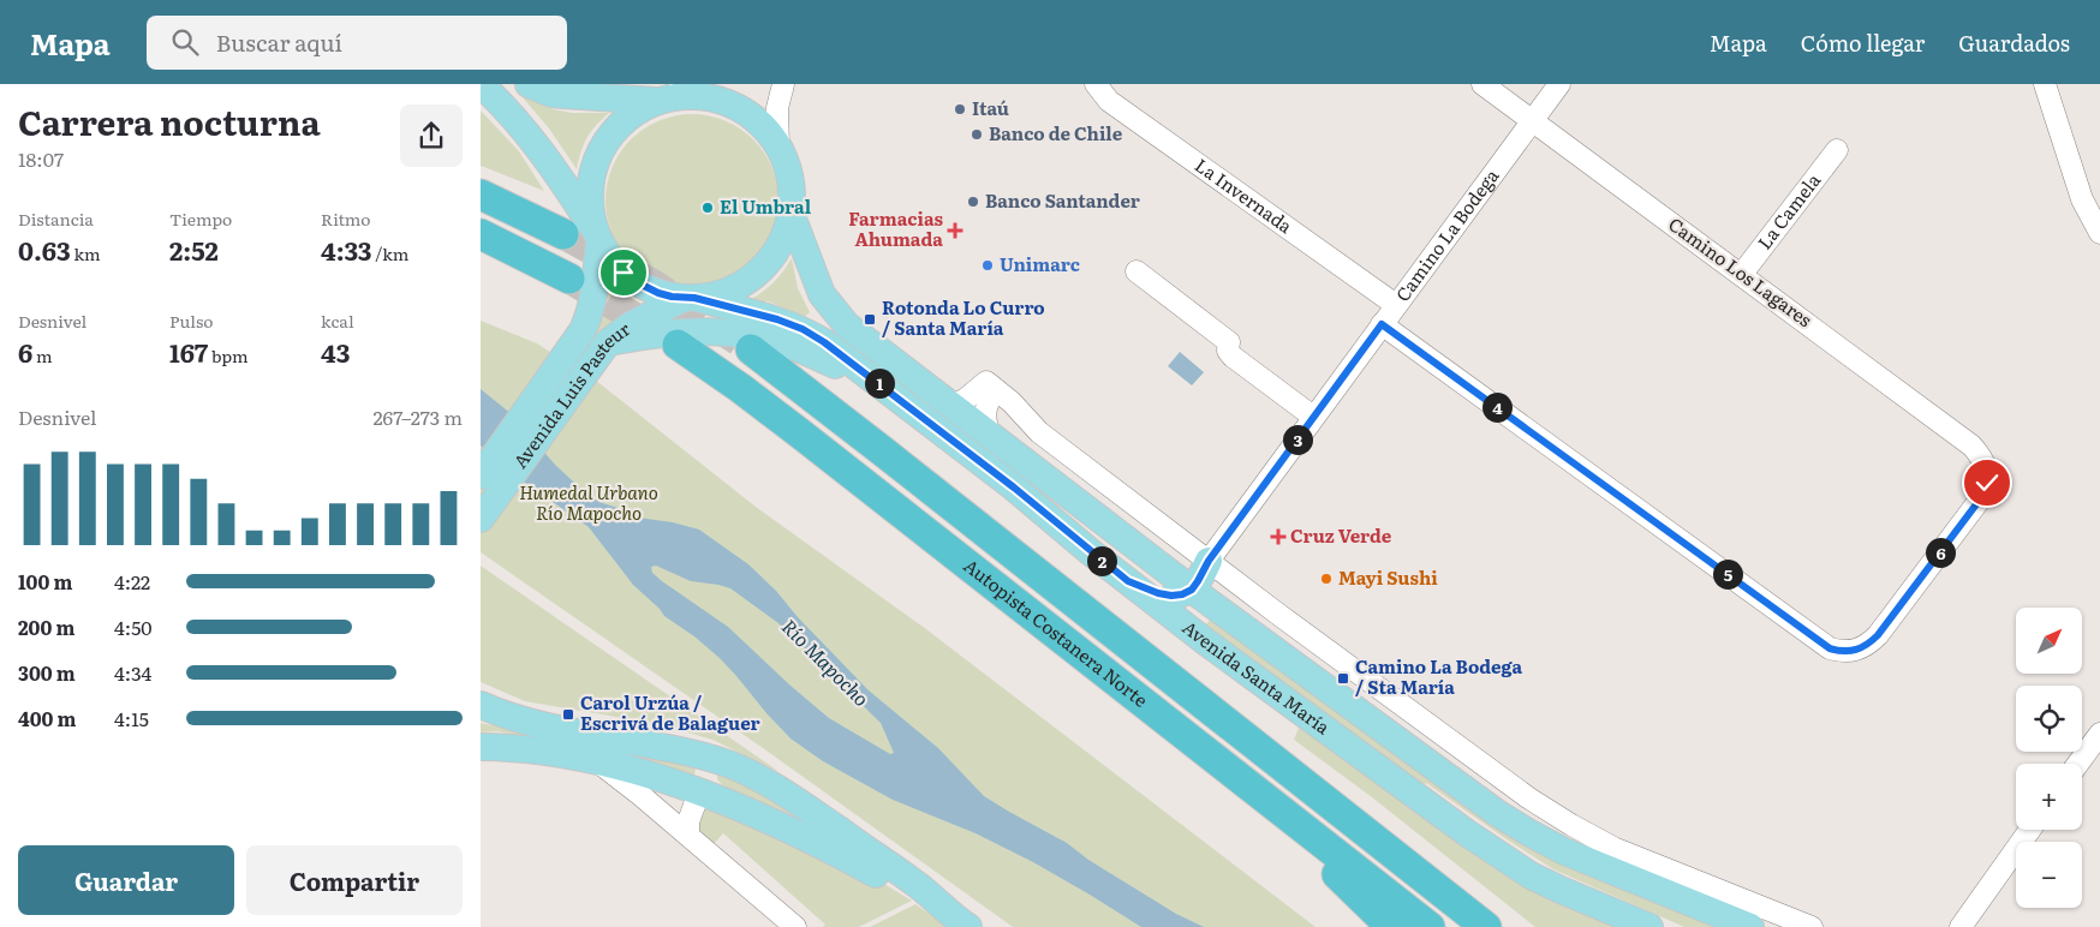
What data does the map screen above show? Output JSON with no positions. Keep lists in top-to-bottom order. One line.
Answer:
{"streets":{"highway":["Autopista Costanera Norte"],"main road":["Avenida Luis Pasteur","Avenida Santa María"],"street":["La Invernada","La Camela","Camino La Bodega","Camino Los Lagares"]},"crossings":[["La Invernada","Camino La Bodega"],["La Camela","Camino Los Lagares"],["Camino La Bodega","Camino Los Lagares"],["Avenida Luis Pasteur","Avenida Santa María"]],"water":["Río Mapocho"],"parks":["Humedal Urbano Río Mapocho"],"places":{"other":["Itaú","Banco de Chile","Banco Santander","El Umbral","Unimarc","Mayi Sushi"],"health":["Farmacias Ahumada","Cruz Verde"],"transit":["Rotonda Lo Curro / Santa María","Camino La Bodega / Sta María","Carol Urzúa / Escrivá de Balaguer"]},"north":"top right","page":{"header":"Mapa","search":"Buscar aquí","nav":["Mapa","Cómo llegar","Guardados"],"heading":["Carrera nocturna","18:07"],"stats":[["Distancia","0.63 km"],["Tiempo","2:52"],["Ritmo","4:33 /km"],["Desnivel","6 m"],["Pulso","167 bpm"],["kcal","43"]],"pins":["1","4","3","6","2","5"],"chart":["Desnivel","267–273 m"],"list":[{"name":"100 m","note":"4:22"},{"name":"200 m","note":"4:50"},{"name":"300 m","note":"4:34"},{"name":"400 m","note":"4:15"}],"map_buttons":["+","−"],"buttons":["Guardar","Compartir"]}}
